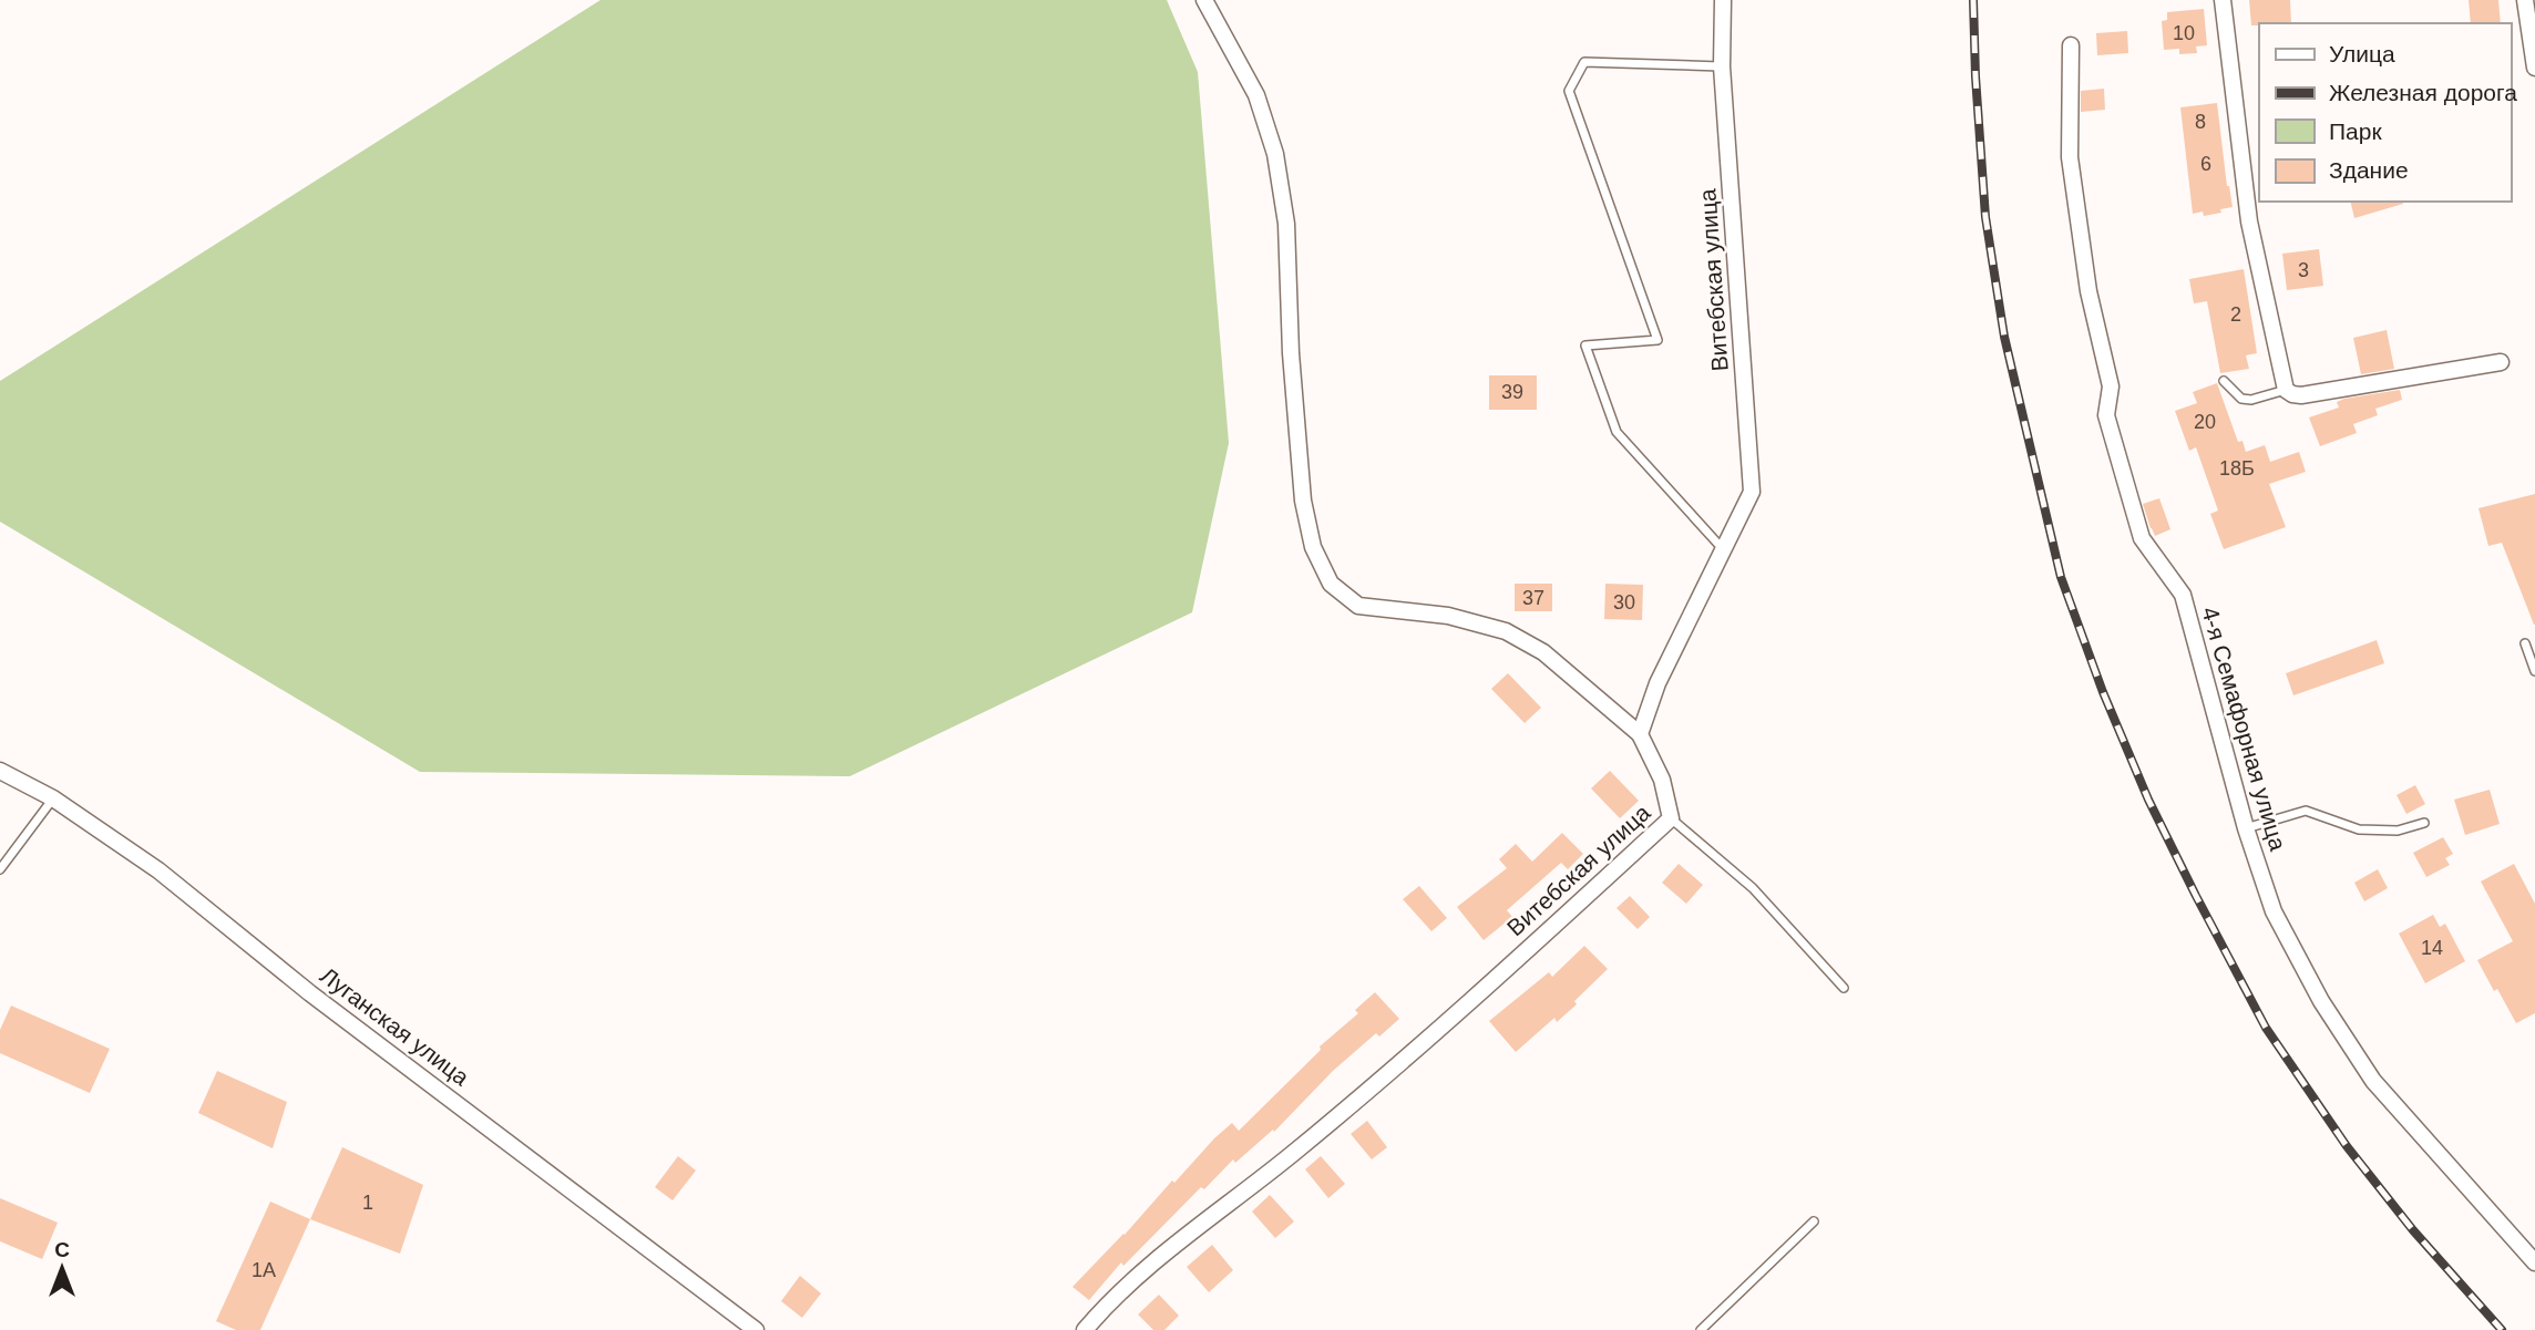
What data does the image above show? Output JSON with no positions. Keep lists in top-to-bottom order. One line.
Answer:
{"streets":{"street":["Витебская улица","4-я Семафорная улица","Луганская улица"]},"house_numbers":["10","8","6","3","2","39","20","18Б","37","30","14","1","1А"],"legend":["Улица","Железная дорога","Парк","Здание"],"north":"top"}
